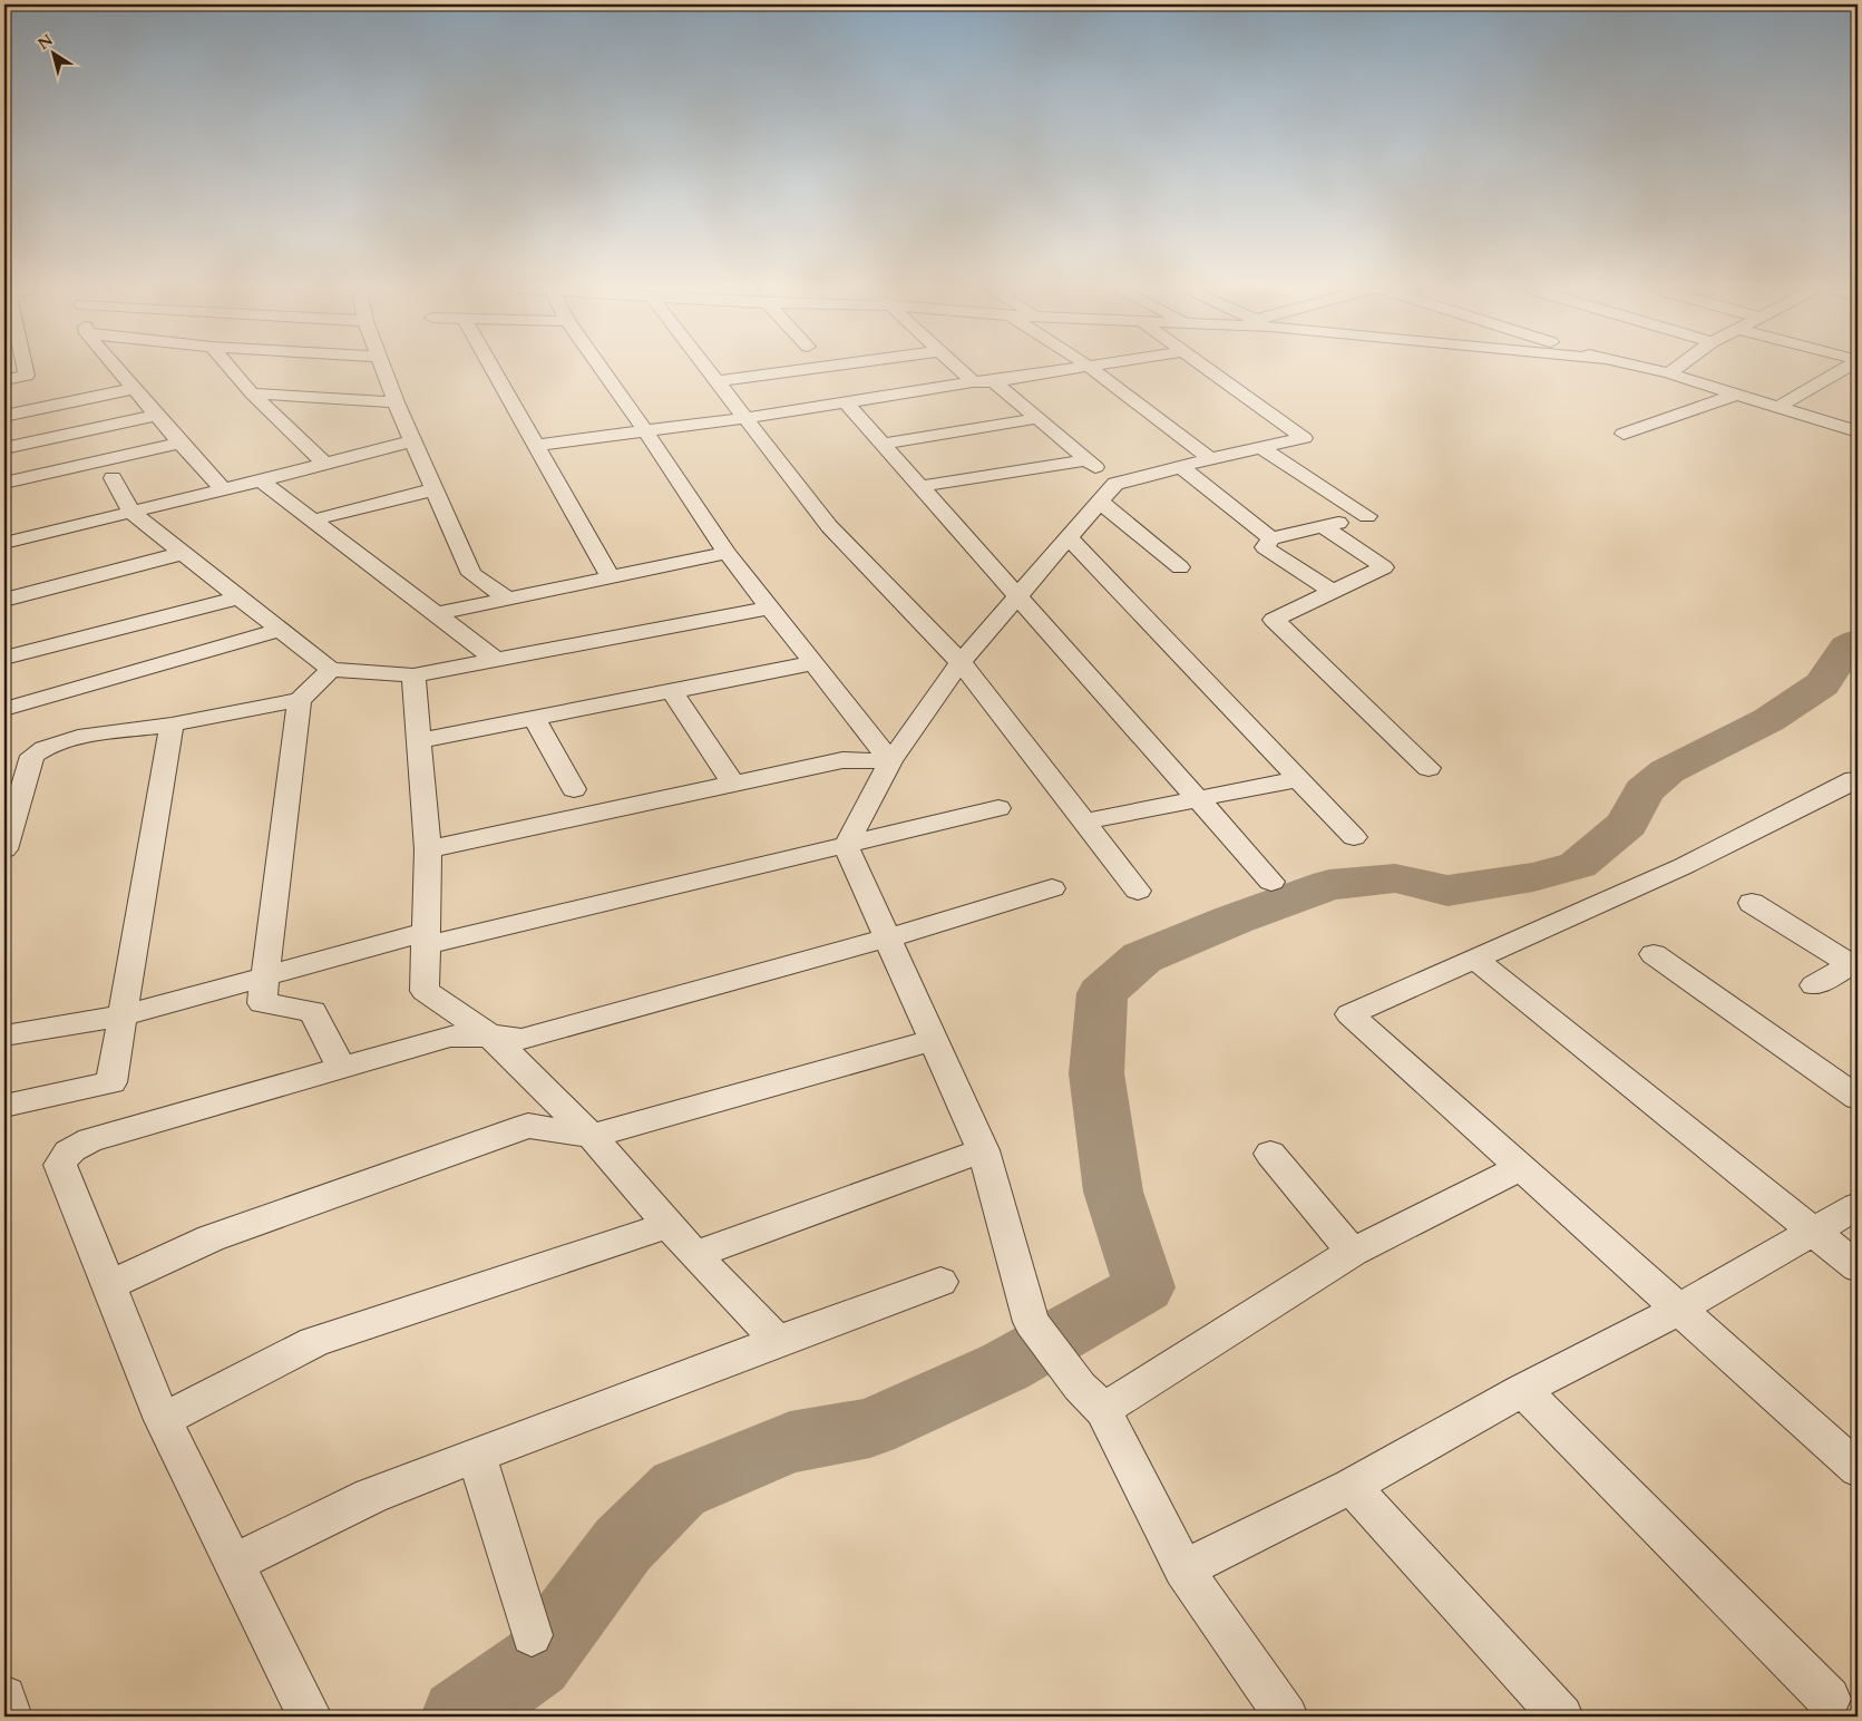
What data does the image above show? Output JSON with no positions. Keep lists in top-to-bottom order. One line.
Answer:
{"north":"top left"}
